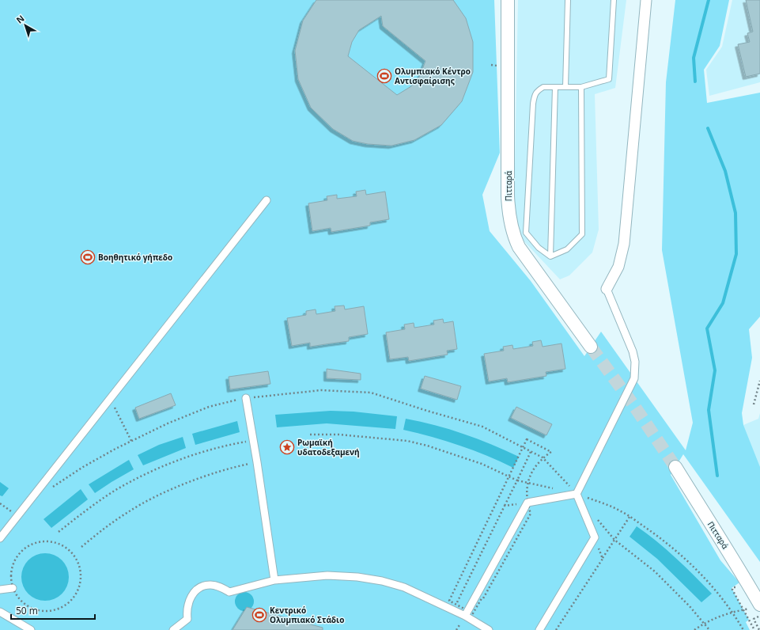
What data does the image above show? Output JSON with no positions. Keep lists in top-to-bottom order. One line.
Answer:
{"streets":{"street":["Πιτταρά"]},"places":{"sports":["Ολυμπιακό Κέντρο Αντισφαίρισης","Βοηθητικό γήπεδο","Κεντρικό Ολυμπιακό Στάδιο"],"place":["Ρωμαϊκή υδατοδεξαμενή"]},"scale_bar":"50 m","north":"top left"}
